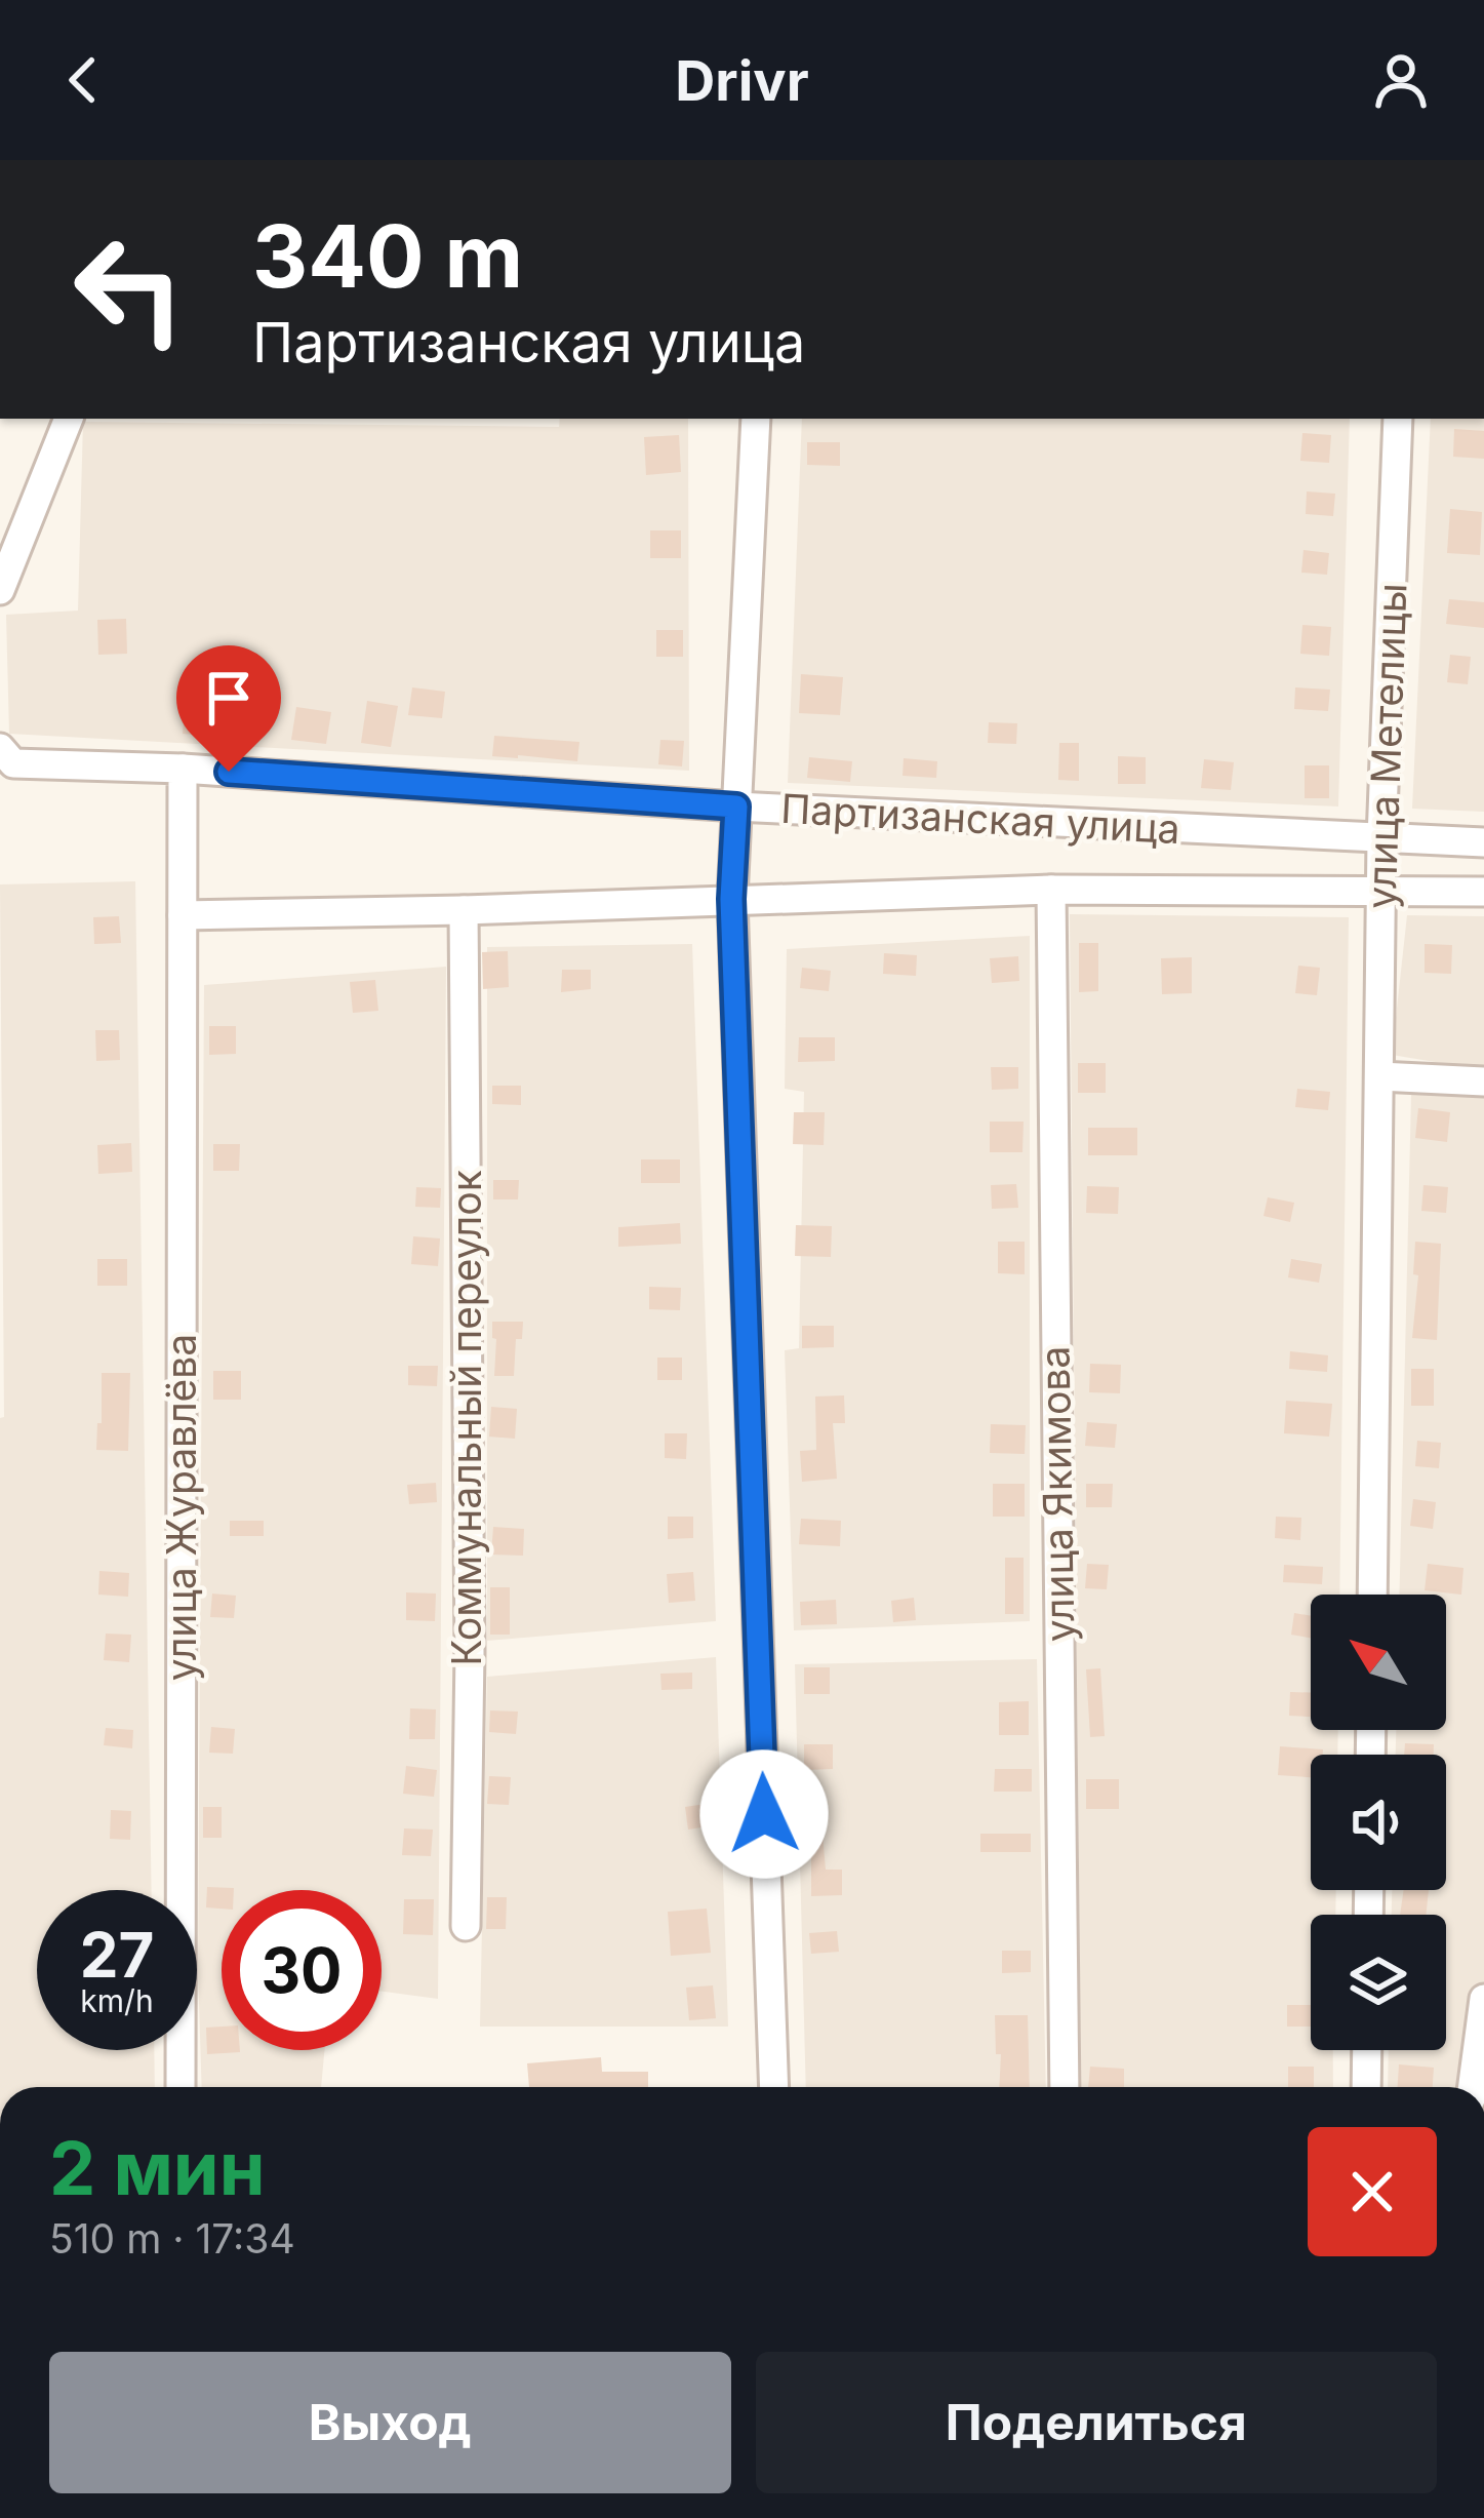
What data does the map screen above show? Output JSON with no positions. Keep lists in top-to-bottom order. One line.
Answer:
{"streets":{"street":["улица Метелицы","Партизанская улица","Коммунальный переулок","улица Якимова","улица Журавлёва"]},"crossings":[["улица Метелицы","Партизанская улица"],["Партизанская улица","Коммунальный переулок"],["Партизанская улица","улица Якимова"],["Партизанская улица","улица Журавлёва"]],"north":"top left","page":{"header":"Drivr","turn":["340 m","Партизанская улица"],"speed":"27 km/h","limit":"30","heading":["2 мин","510 m · 17:34"],"buttons":["Выход","Поделиться"]}}
